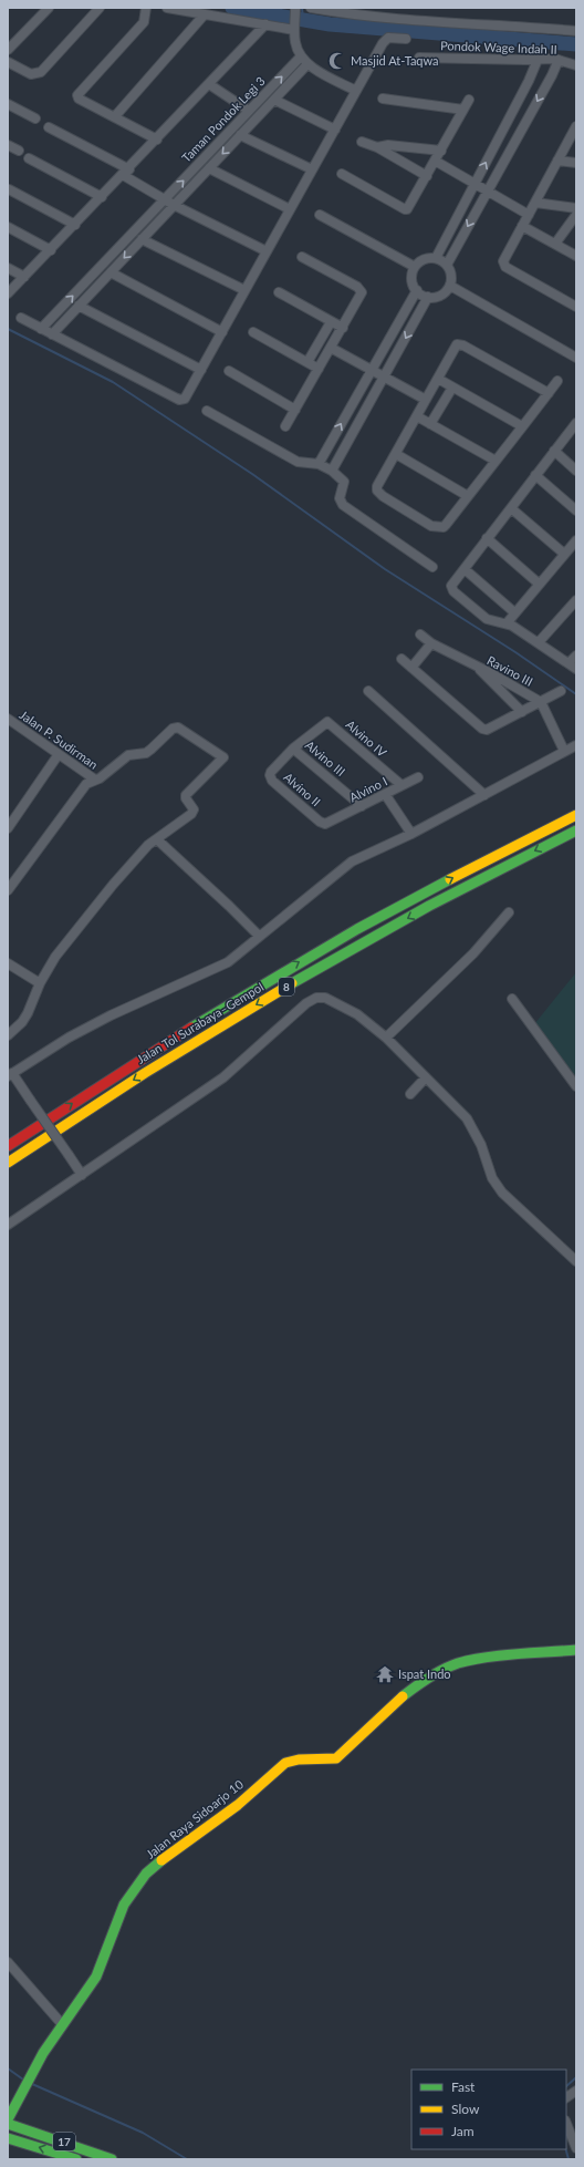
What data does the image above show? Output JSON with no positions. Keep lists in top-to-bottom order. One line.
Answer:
{"streets":{"main road":["8","Jalan Tol Surabaya–Gempol","Jalan Raya Sidoarjo 10","17"],"street":["Pondok Wage Indah II","Taman Pondok Legi 3","Ravino III","Alvino IV","Jalan P. Sudirman","Alvino III","Alvino II","Alvino I"]},"crossings":[["Alvino IV","Alvino III"],["Alvino IV","Alvino II"],["Alvino IV","Alvino I"],["Alvino III","Alvino II"],["Alvino III","Alvino I"],["Alvino II","Alvino I"]],"places":{"mosque":["Masjid At-Taqwa"],"temple":["Ispat Indo"]},"legend":["Fast","Slow","Jam"]}
